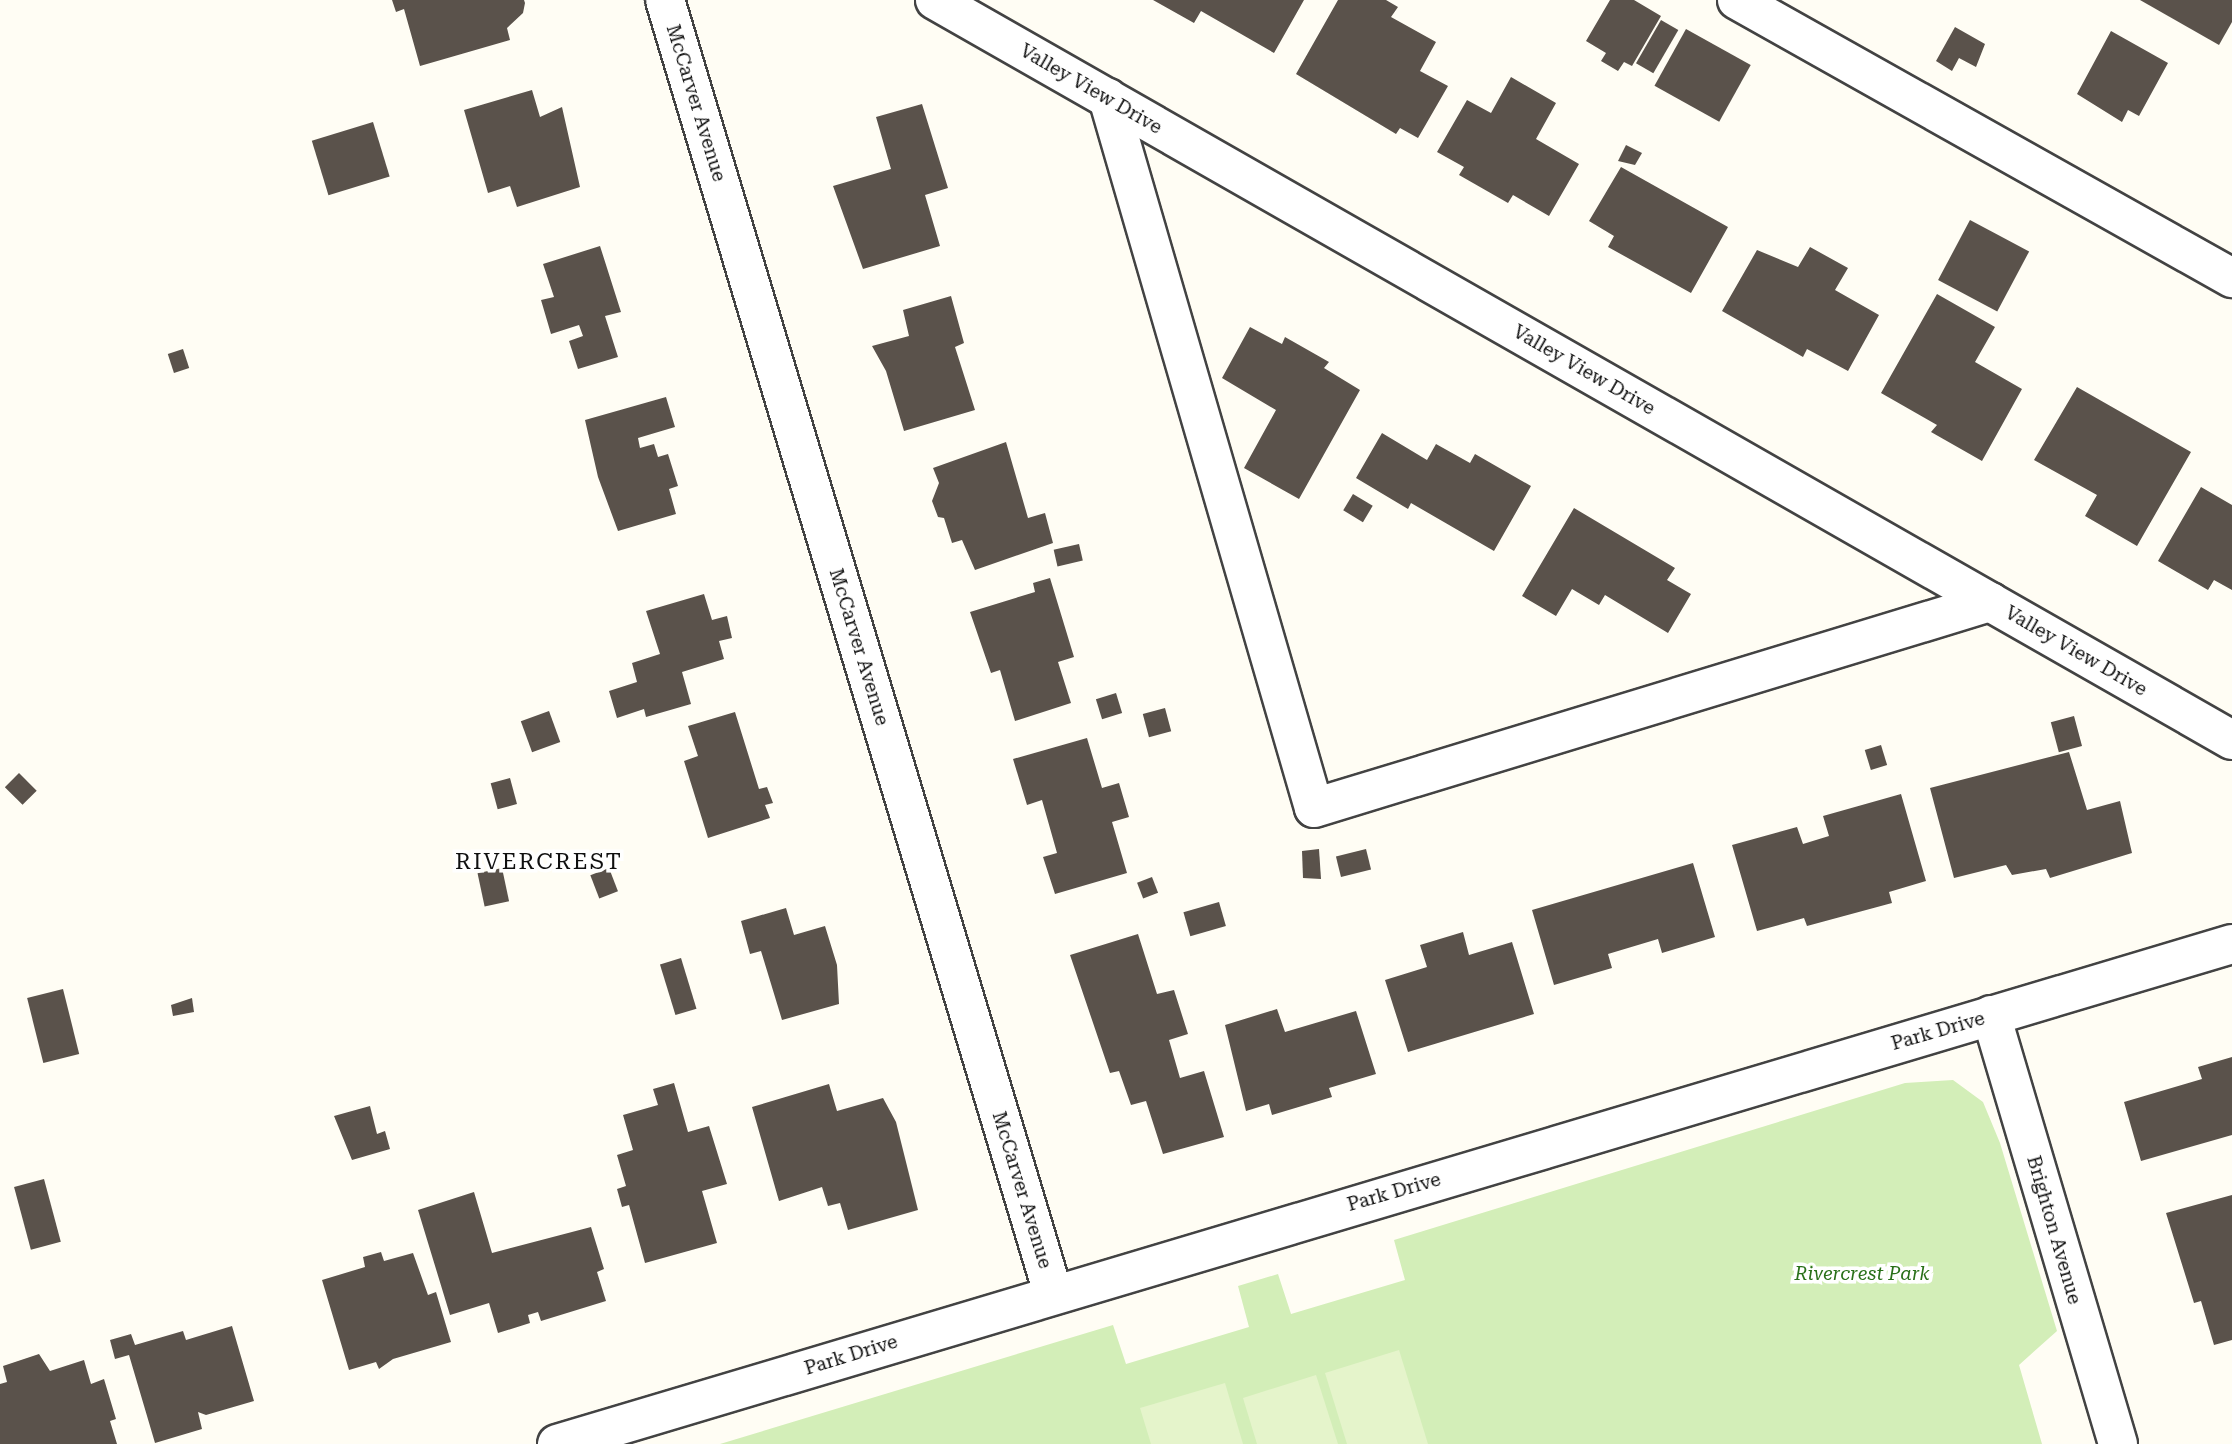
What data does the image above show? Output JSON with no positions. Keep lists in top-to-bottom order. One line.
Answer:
{"streets":{"street":["Valley View Drive","McCarver Avenue","Park Drive","Brighton Avenue"]},"crossings":[["McCarver Avenue","Park Drive"],["Park Drive","Brighton Avenue"]],"districts":["RIVERCREST"],"parks":["Rivercrest Park"]}
